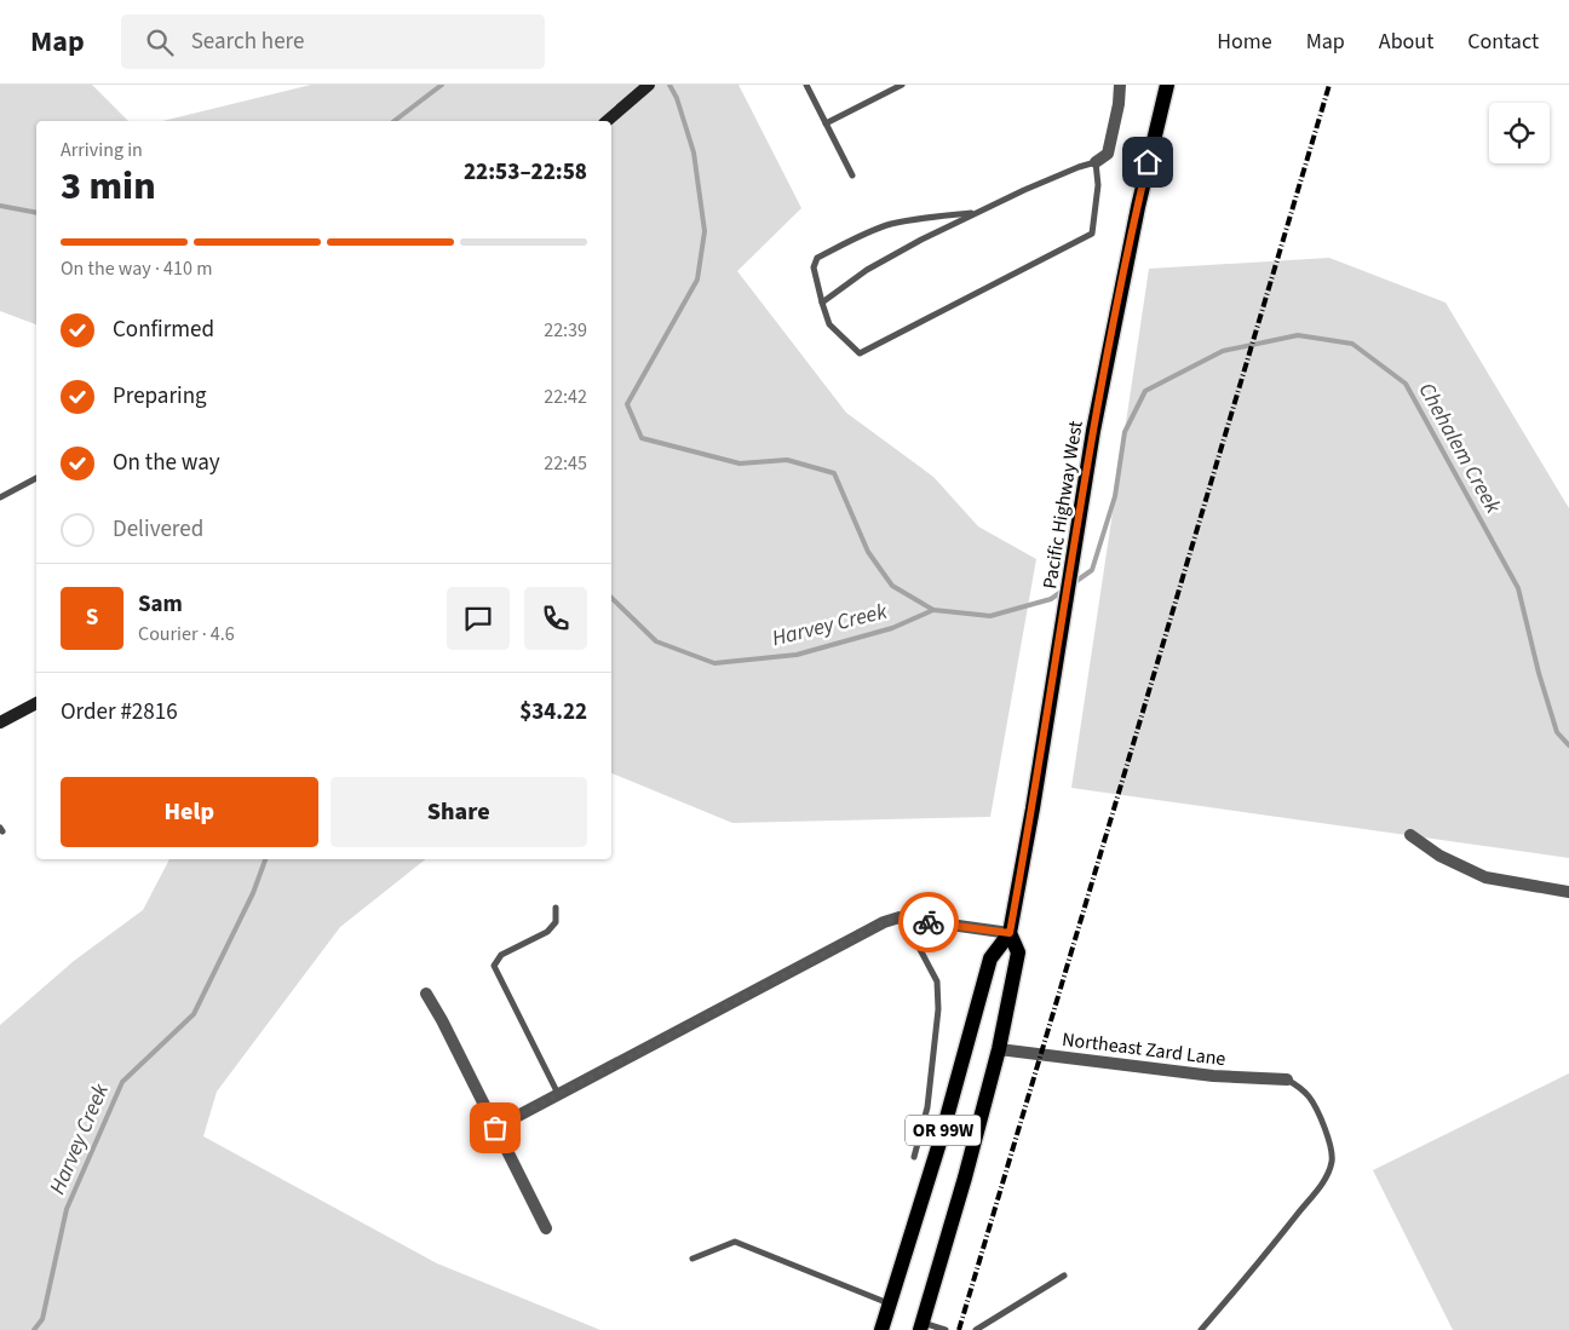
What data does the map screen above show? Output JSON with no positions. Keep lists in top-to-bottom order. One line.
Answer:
{"streets":{"main road":["Pacific Highway West","OR 99W"],"street":["Northeast Zard Lane"]},"crossings":[["Pacific Highway West","Northeast Zard Lane"]],"water":["Chehalem Creek","Harvey Creek"],"page":{"header":"Map","search":"Search here","nav":["Home","Map","About","Contact"],"heading":["3 min","Arriving in","22:53–22:58"],"panel":["Sam","Courier · 4.6","Order #2816","$34.22"],"bar":"On the way · 410 m","list":[["Confirmed","22:39"],["Preparing","22:42"],["On the way","22:45"],"Delivered"],"round":"S","buttons":["Help","Share"]}}
